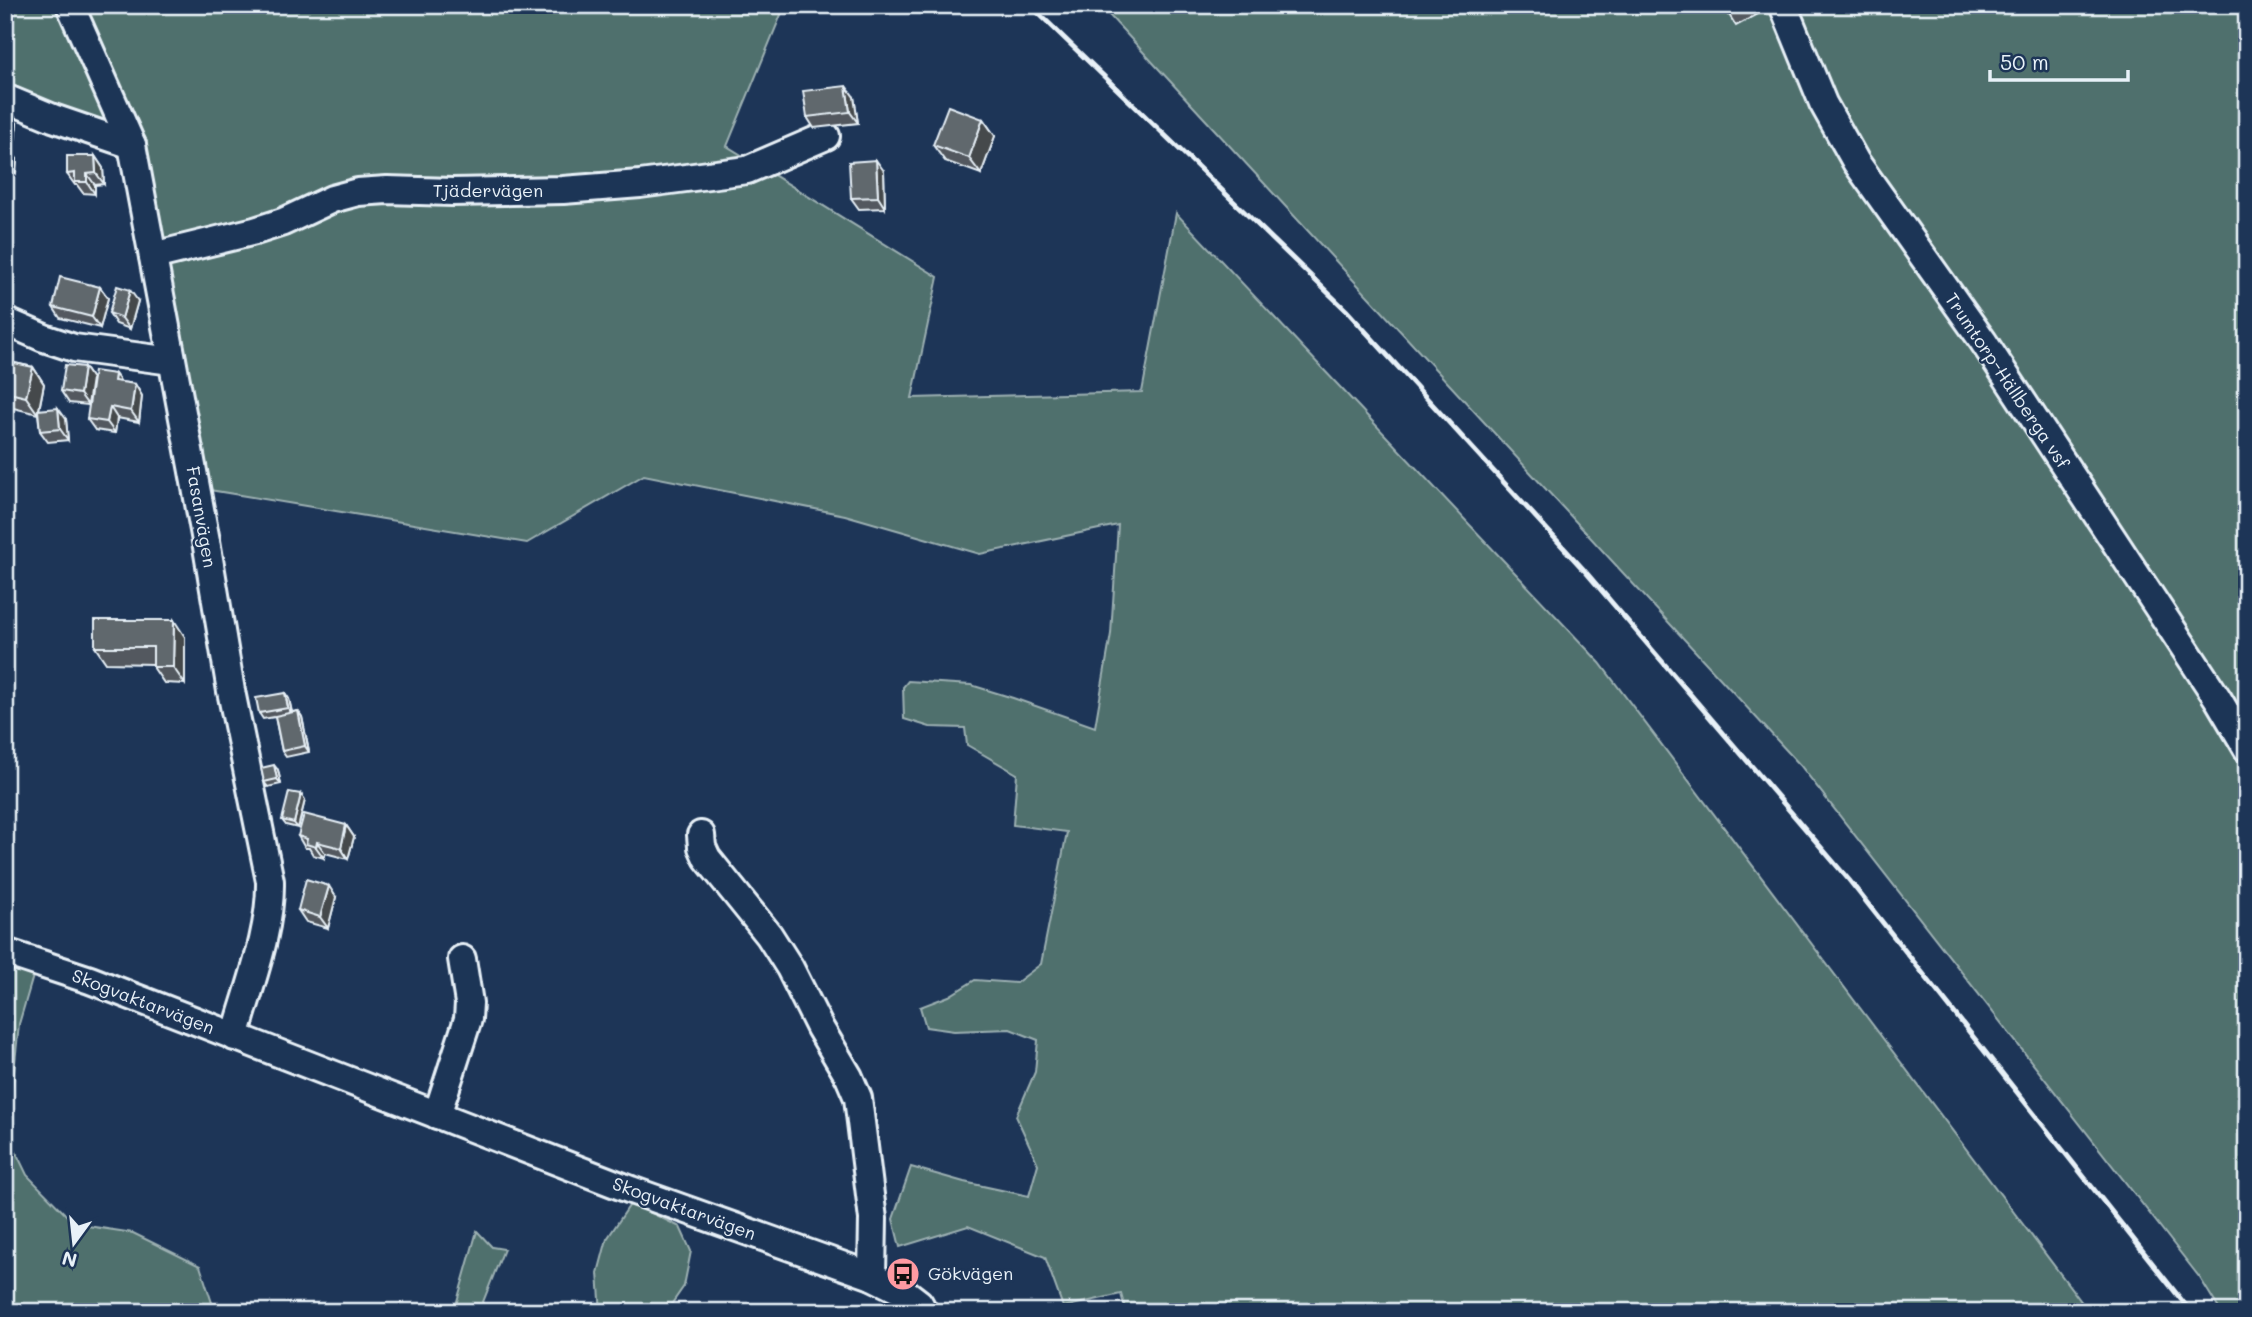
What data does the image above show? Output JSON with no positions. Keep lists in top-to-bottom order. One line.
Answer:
{"streets":{"street":["Tjädervägen","Trumtorp-Hällberga vsf","Fasanvägen","Skogvaktarvägen"]},"crossings":[["Tjädervägen","Fasanvägen"],["Fasanvägen","Skogvaktarvägen"]],"places":{"bus stop":["Gökvägen"]},"scale_bar":"50 m","north":"bottom"}
